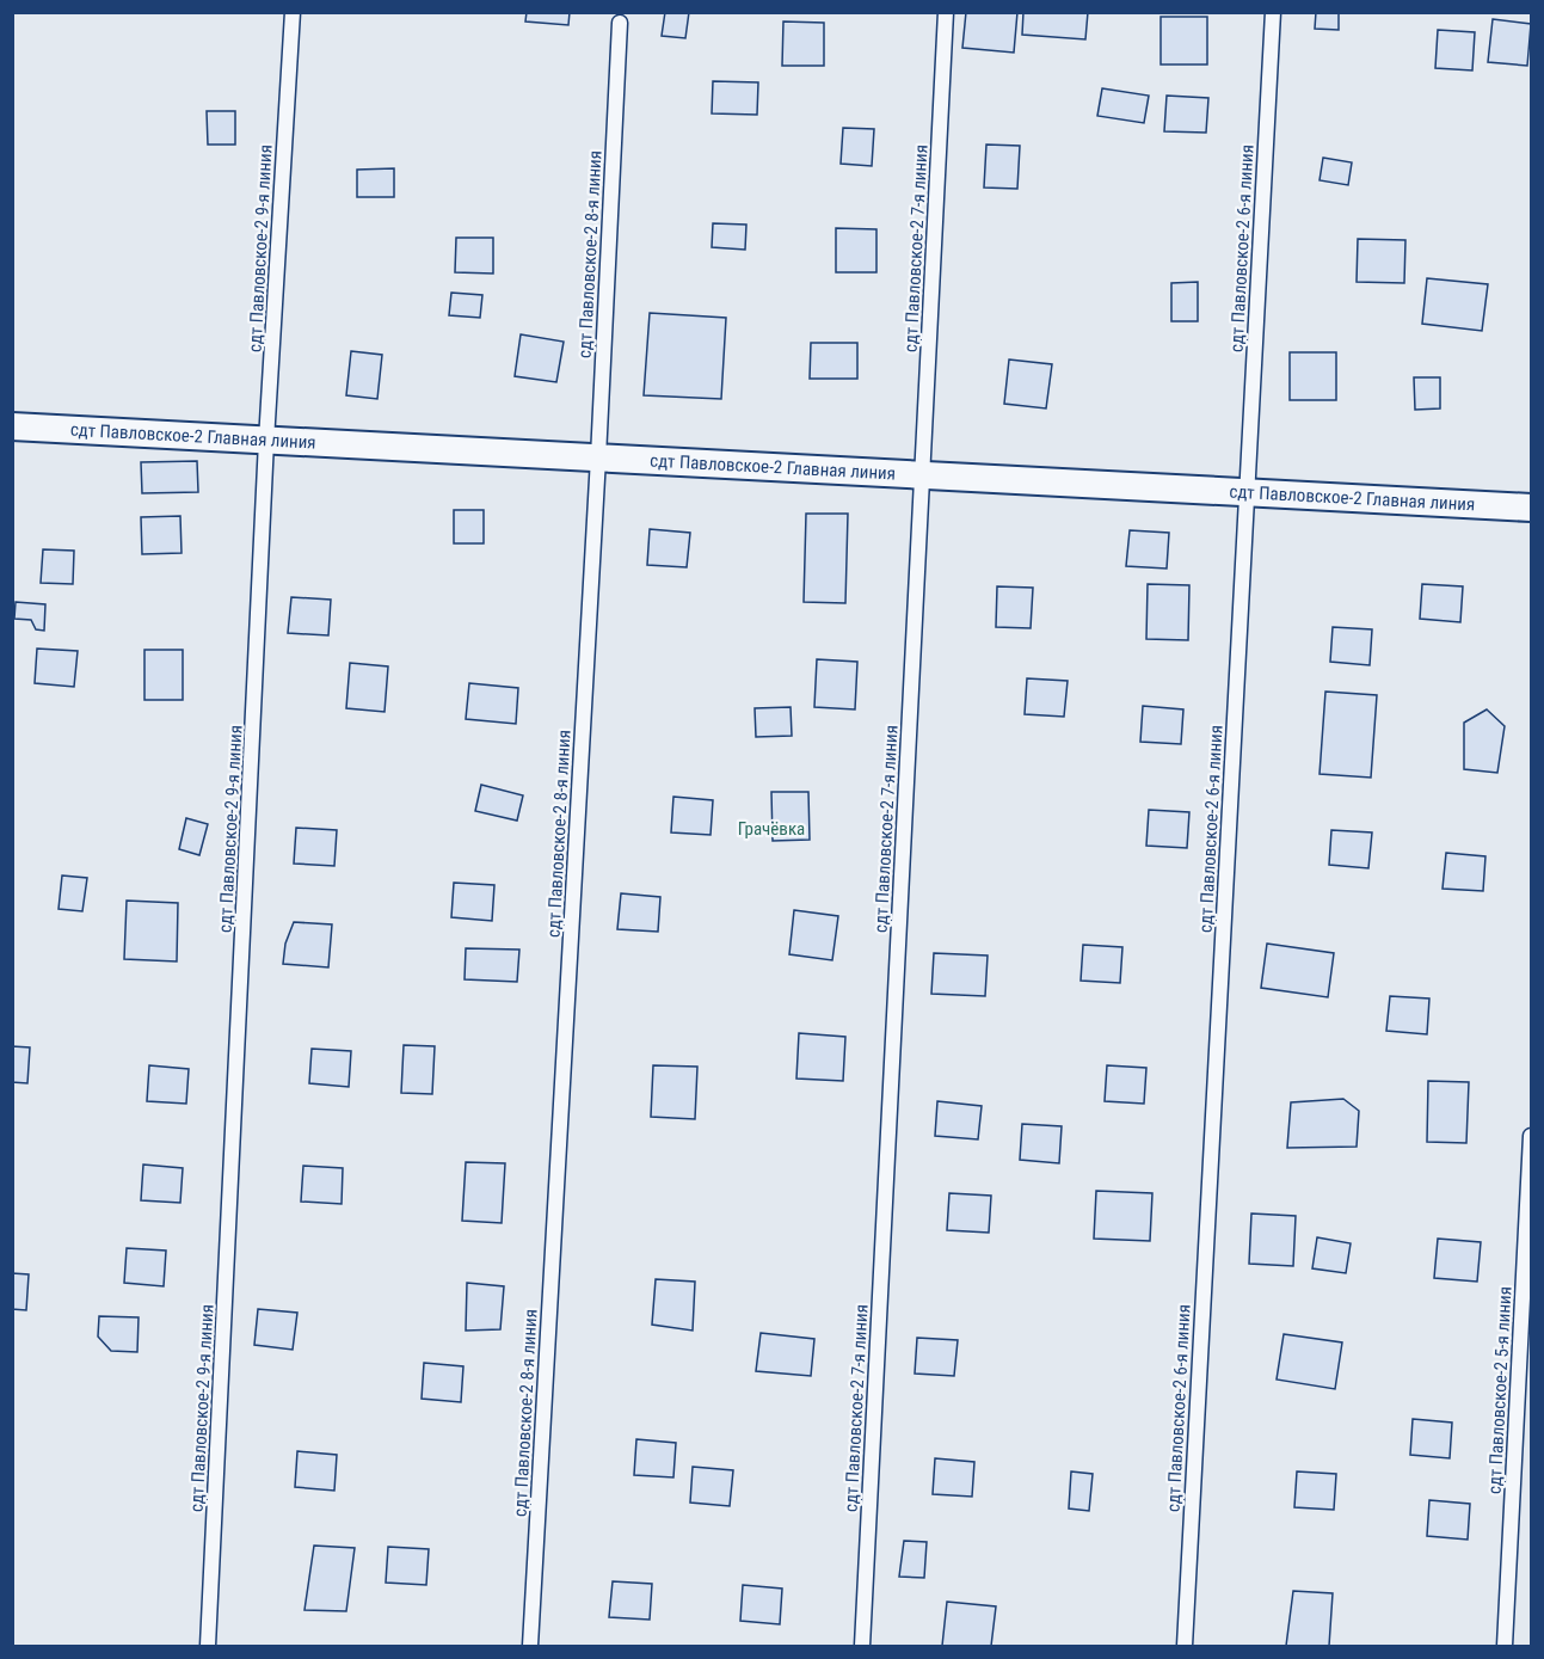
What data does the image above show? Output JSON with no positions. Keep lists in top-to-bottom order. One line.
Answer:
{"streets":{"street":["сдт Павловское-2 Главная линия"],"lane":["сдт Павловское-2 9-я линия","сдт Павловское-2 7-я линия","сдт Павловское-2 6-я линия","сдт Павловское-2 8-я линия","сдт Павловское-2 5-я линия"]},"crossings":[["сдт Павловское-2 9-я линия","сдт Павловское-2 Главная линия"],["сдт Павловское-2 7-я линия","сдт Павловское-2 Главная линия"],["сдт Павловское-2 6-я линия","сдт Павловское-2 Главная линия"],["сдт Павловское-2 8-я линия","сдт Павловское-2 Главная линия"]],"parks":["Грачёвка"]}
